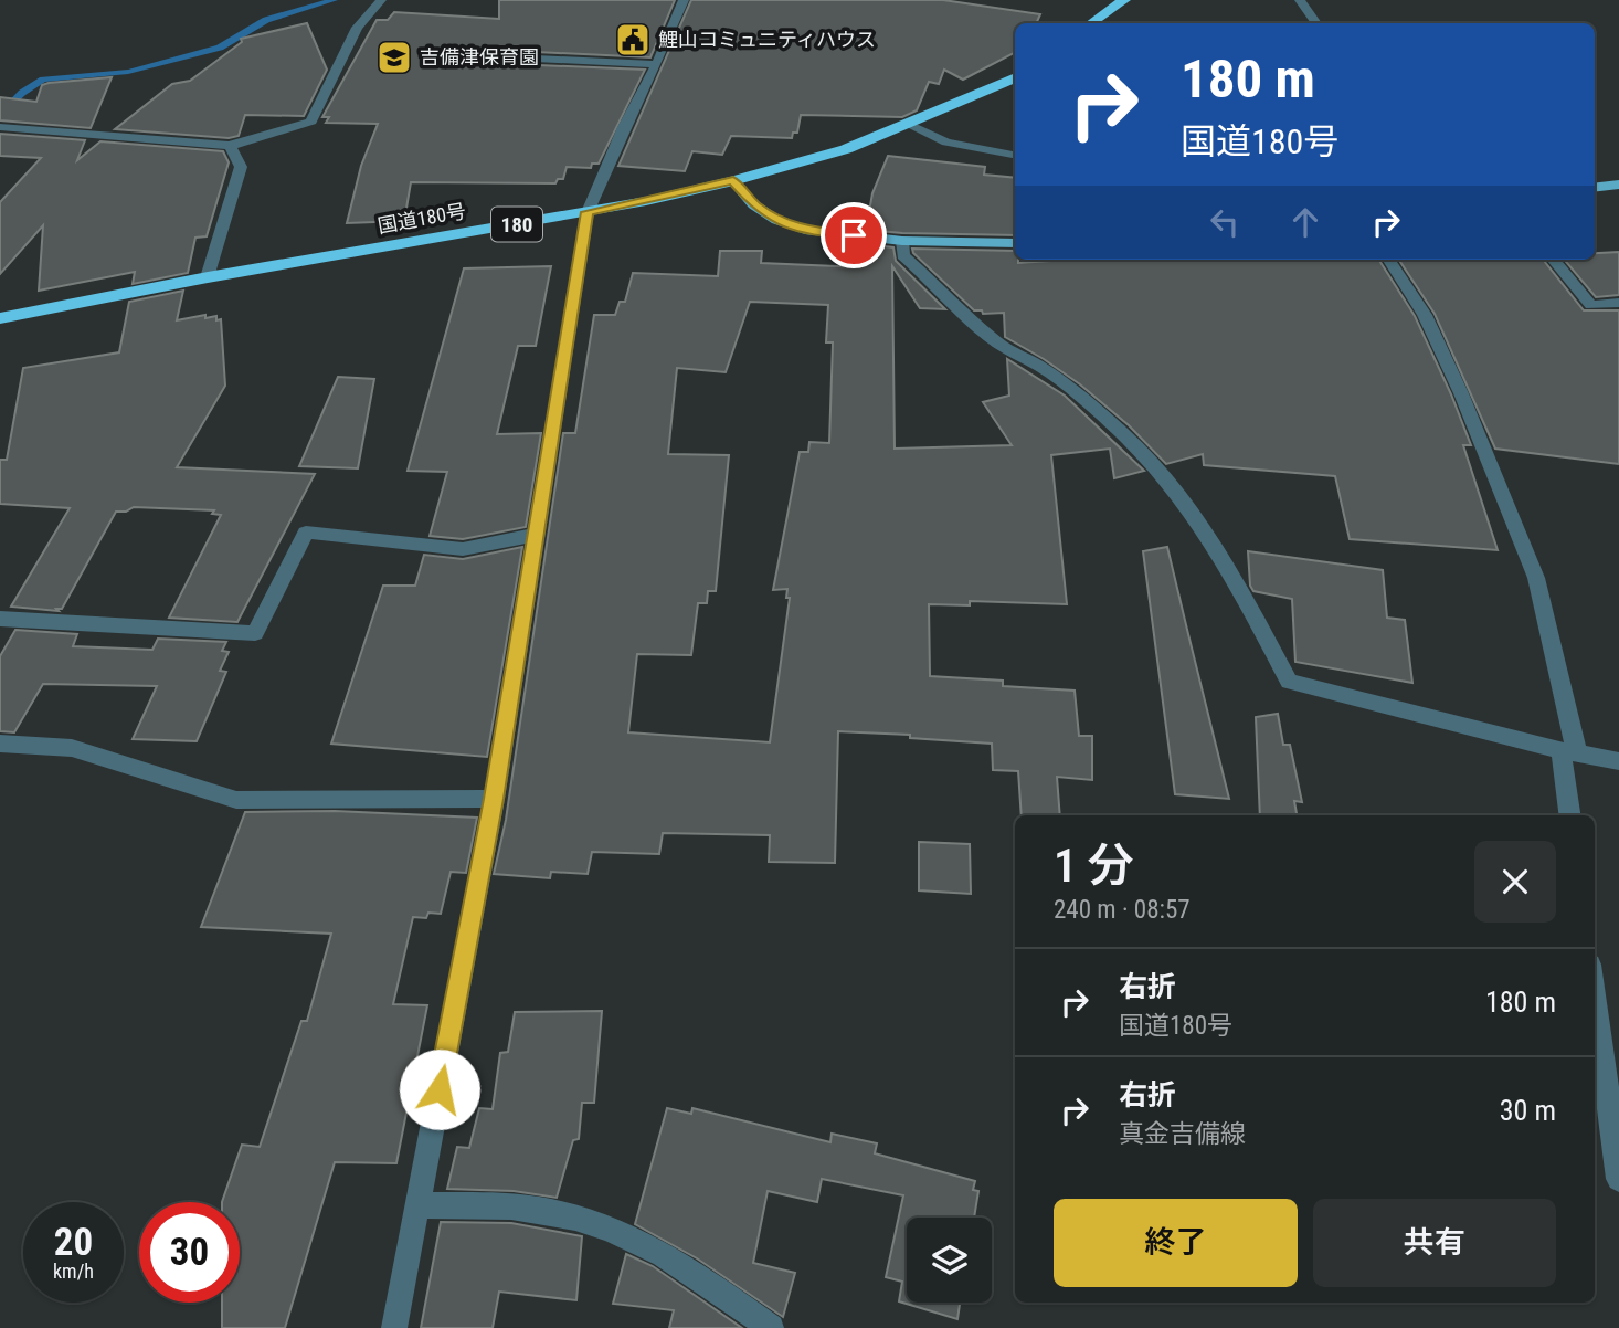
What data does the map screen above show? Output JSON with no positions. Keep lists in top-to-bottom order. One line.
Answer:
{"streets":{"highway":["国道180号","180"]},"places":{"public building":["鯉山コミュニティハウス"],"school or university":["吉備津保育園"]},"page":{"turn":["180 m","国道180号"],"heading":["1 分","240 m · 08:57"],"list":[{"name":"右折","note":"国道180号","value":"180 m"},{"name":"右折","note":"真金吉備線","value":"30 m"}],"buttons":["終了","共有"],"speed":"20 km/h","limit":"30"}}
